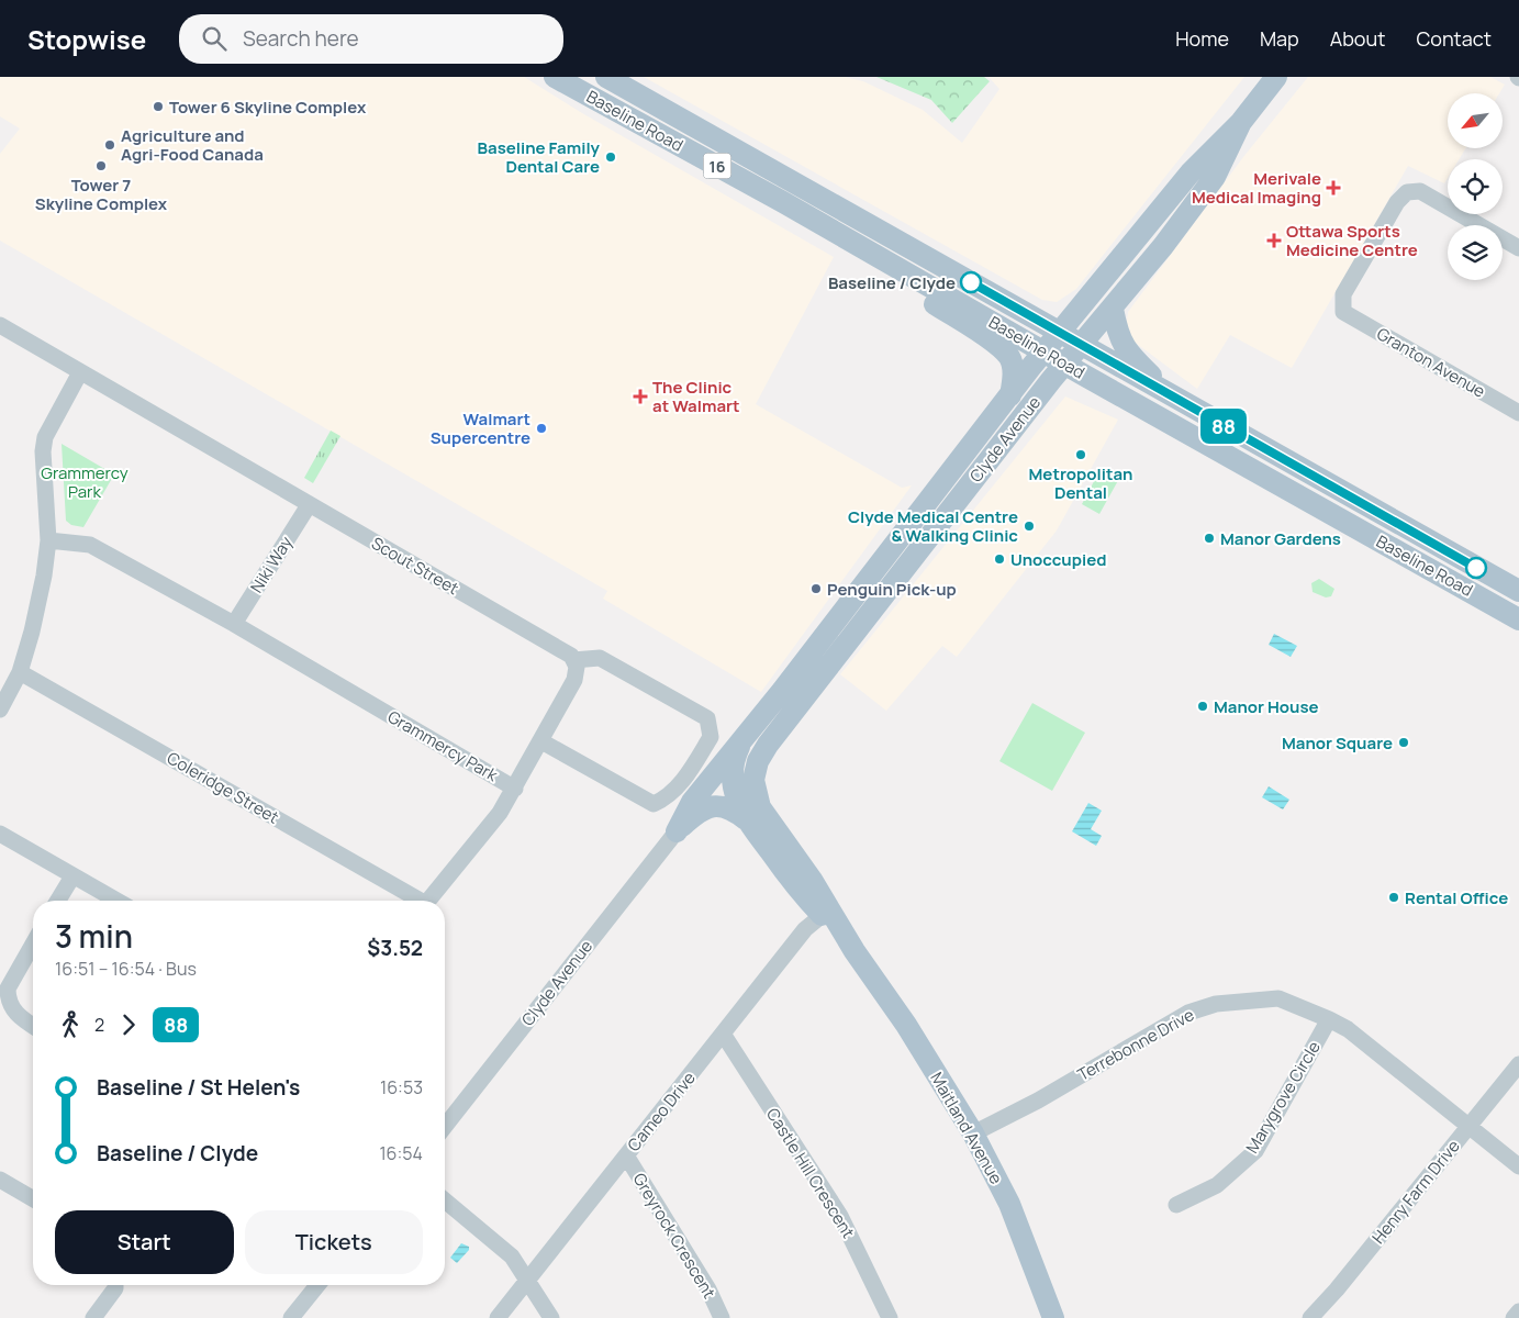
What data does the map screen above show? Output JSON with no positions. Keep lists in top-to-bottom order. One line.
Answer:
{"streets":{"main road":["Baseline Road","16","Clyde Avenue","Maitland Avenue"],"street":["Granton Avenue","Niki Way","Scout Street","Grammercy Park","Coleridge Street","Terrebonne Drive","Marygrove Circle","Cameo Drive","Castle Hill Crescent","Henry Farm Drive","Greyrock Crescent"]},"crossings":[["Baseline Road","Clyde Avenue"],["Clyde Avenue","Maitland Avenue"],["Niki Way","Scout Street"],["Niki Way","Grammercy Park"],["Terrebonne Drive","Marygrove Circle"],["Terrebonne Drive","Maitland Avenue"],["Terrebonne Drive","Henry Farm Drive"],["Cameo Drive","Maitland Avenue"],["Cameo Drive","Castle Hill Crescent"],["Cameo Drive","Greyrock Crescent"]],"parks":["Grammercy Park"],"places":{"other":["Tower 6 Skyline Complex","Agriculture and Agri-Food Canada","Baseline Family Dental Care","Tower 7 Skyline Complex","Baseline / Clyde","Walmart Supercentre","Metropolitan Dental","Clyde Medical Centre & Walking Clinic","Manor Gardens","Unoccupied","Penguin Pick-up","Manor House","Manor Square","Rental Office"],"health":["Merivale Medical Imaging","Ottawa Sports Medicine Centre","The Clinic at Walmart"]},"lines":["bus line 88"],"north":"bottom left","page":{"header":"Stopwise","search":"Search here","nav":["Home","Map","About","Contact"],"on_map":"88","heading":["3 min","16:51 – 16:54 · Bus","$3.52"],"legs":["2","88"],"list":[{"name":"Baseline / St Helen's","value":"16:53"},{"name":"Baseline / Clyde","value":"16:54"}],"buttons":["Start","Tickets"]}}
